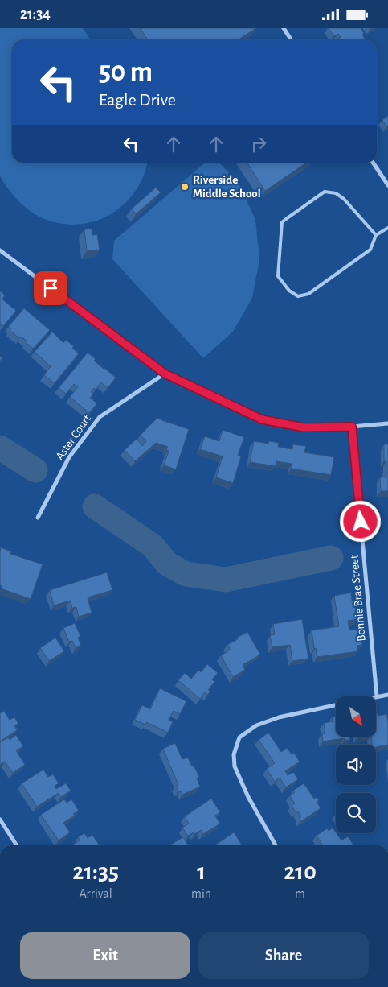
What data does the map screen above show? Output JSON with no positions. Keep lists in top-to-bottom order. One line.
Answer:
{"streets":{"street":["Aster Court","Bonnie Brae Street"]},"places":["Riverside Middle School"],"north":"bottom right","page":{"status":"21:34","turn":["50 m","Eagle Drive"],"eta":["21:35","Arrival","1","min","210","m"],"buttons":["Exit","Share"]}}
